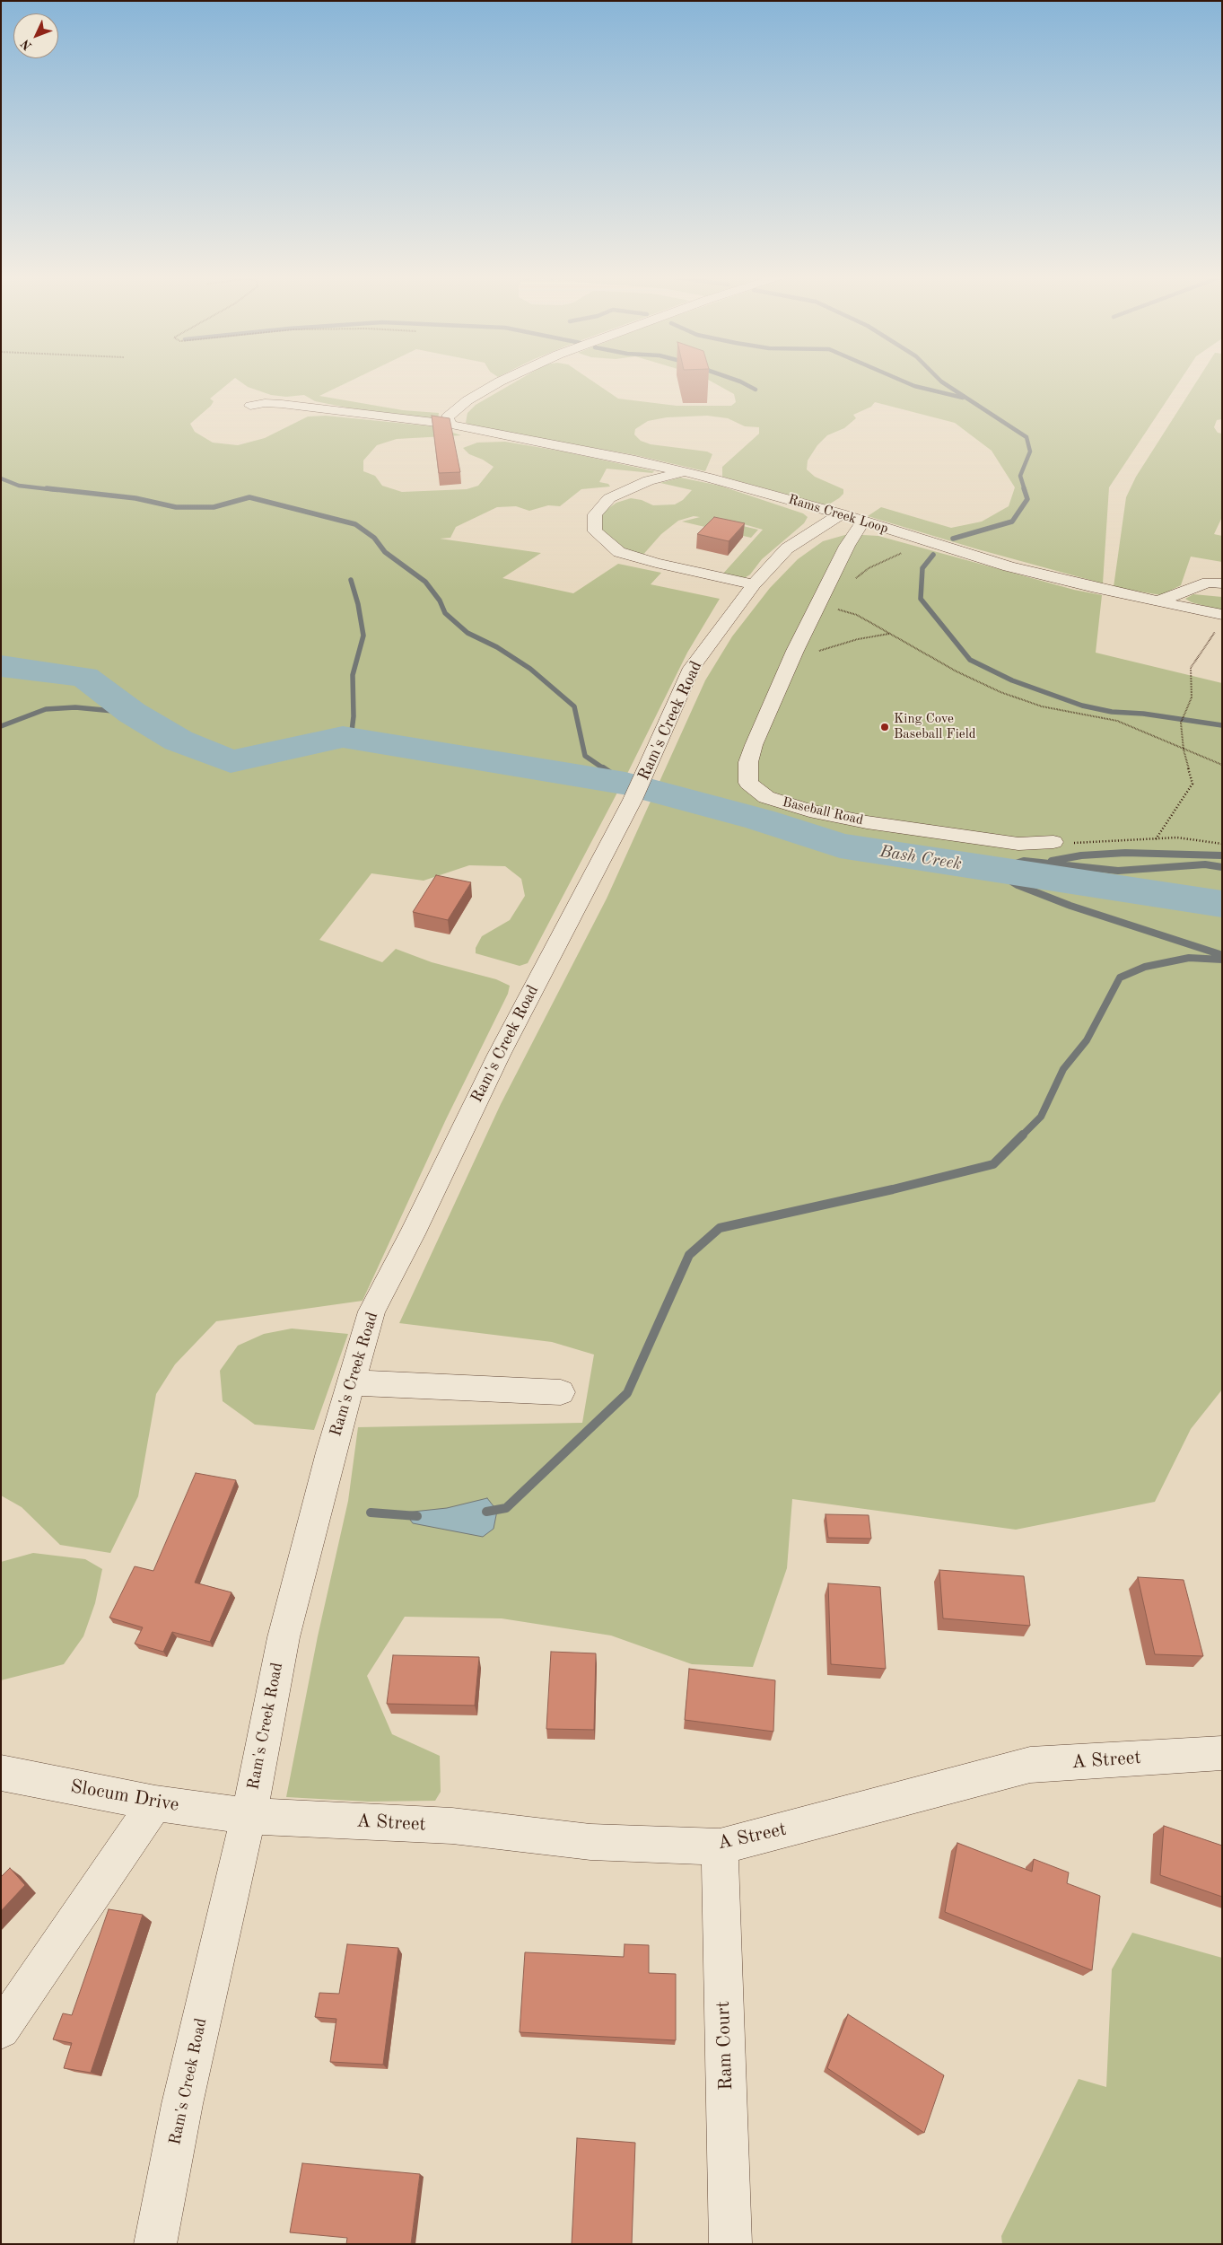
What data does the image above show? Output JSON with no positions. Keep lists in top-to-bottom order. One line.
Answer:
{"streets":{"street":["Rams Creek Loop","Ram's Creek Road","Baseball Road","A Street","Slocum Drive","Ram Court"]},"crossings":[["Rams Creek Loop","Ram's Creek Road"],["Rams Creek Loop","Baseball Road"],["Ram's Creek Road","A Street"],["Ram's Creek Road","Slocum Drive"],["A Street","Slocum Drive"],["A Street","Ram Court"]],"water":["Bash Creek"],"places":["King Cove Baseball Field"],"north":"bottom left"}
